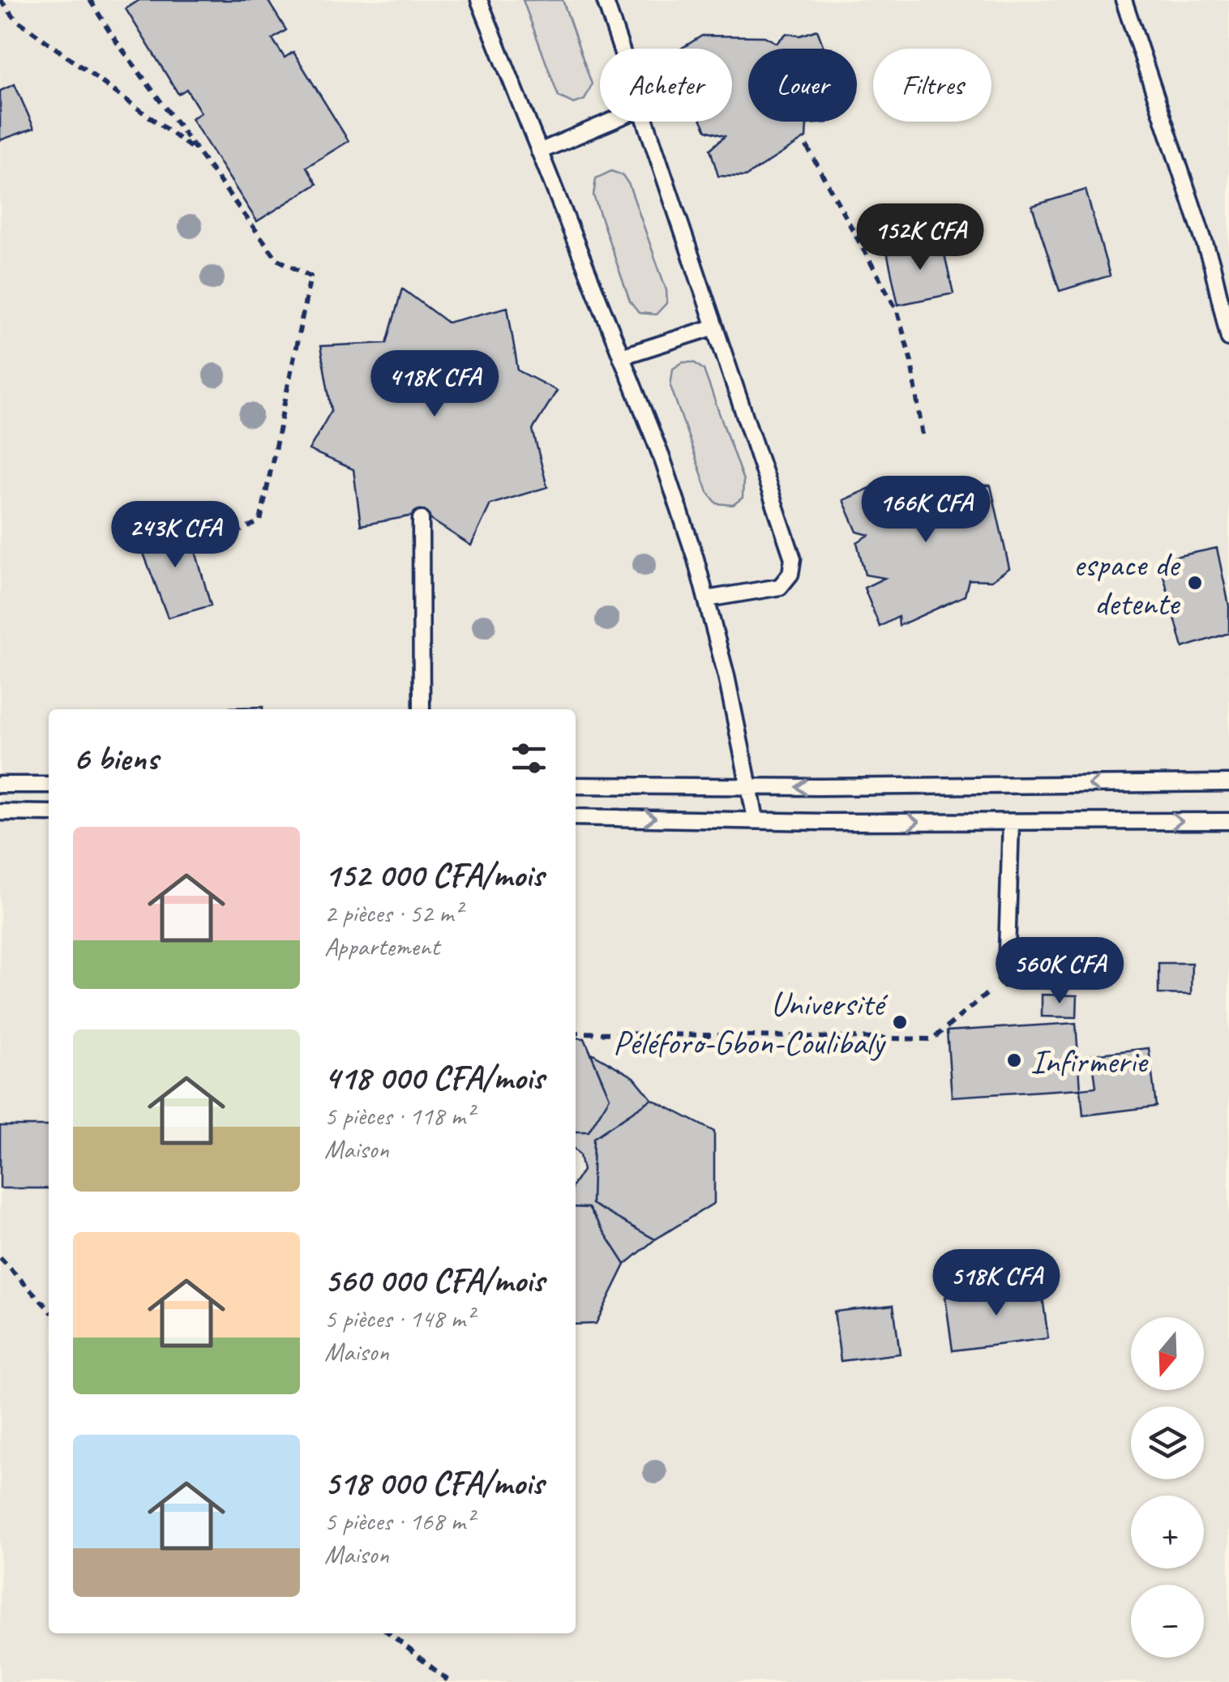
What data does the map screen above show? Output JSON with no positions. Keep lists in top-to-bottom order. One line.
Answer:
{"places":["espace de detente","Université Péléforo-Gbon-Coulibaly","Infirmerie"],"north":"bottom","page":{"chip":["Acheter","Louer","Filtres"],"price":["152K CFA","418K CFA","166K CFA","243K CFA","560K CFA","518K CFA"],"heading":"6 biens","list":[{"name":"152 000 CFA/mois","note":"2 pièces · 52 m² · Appartement"},{"name":"418 000 CFA/mois","note":"5 pièces · 118 m² · Maison"},{"name":"560 000 CFA/mois","note":"5 pièces · 148 m² · Maison"},{"name":"518 000 CFA/mois","note":"5 pièces · 168 m² · Maison"}],"map_buttons":["+","−"]}}
